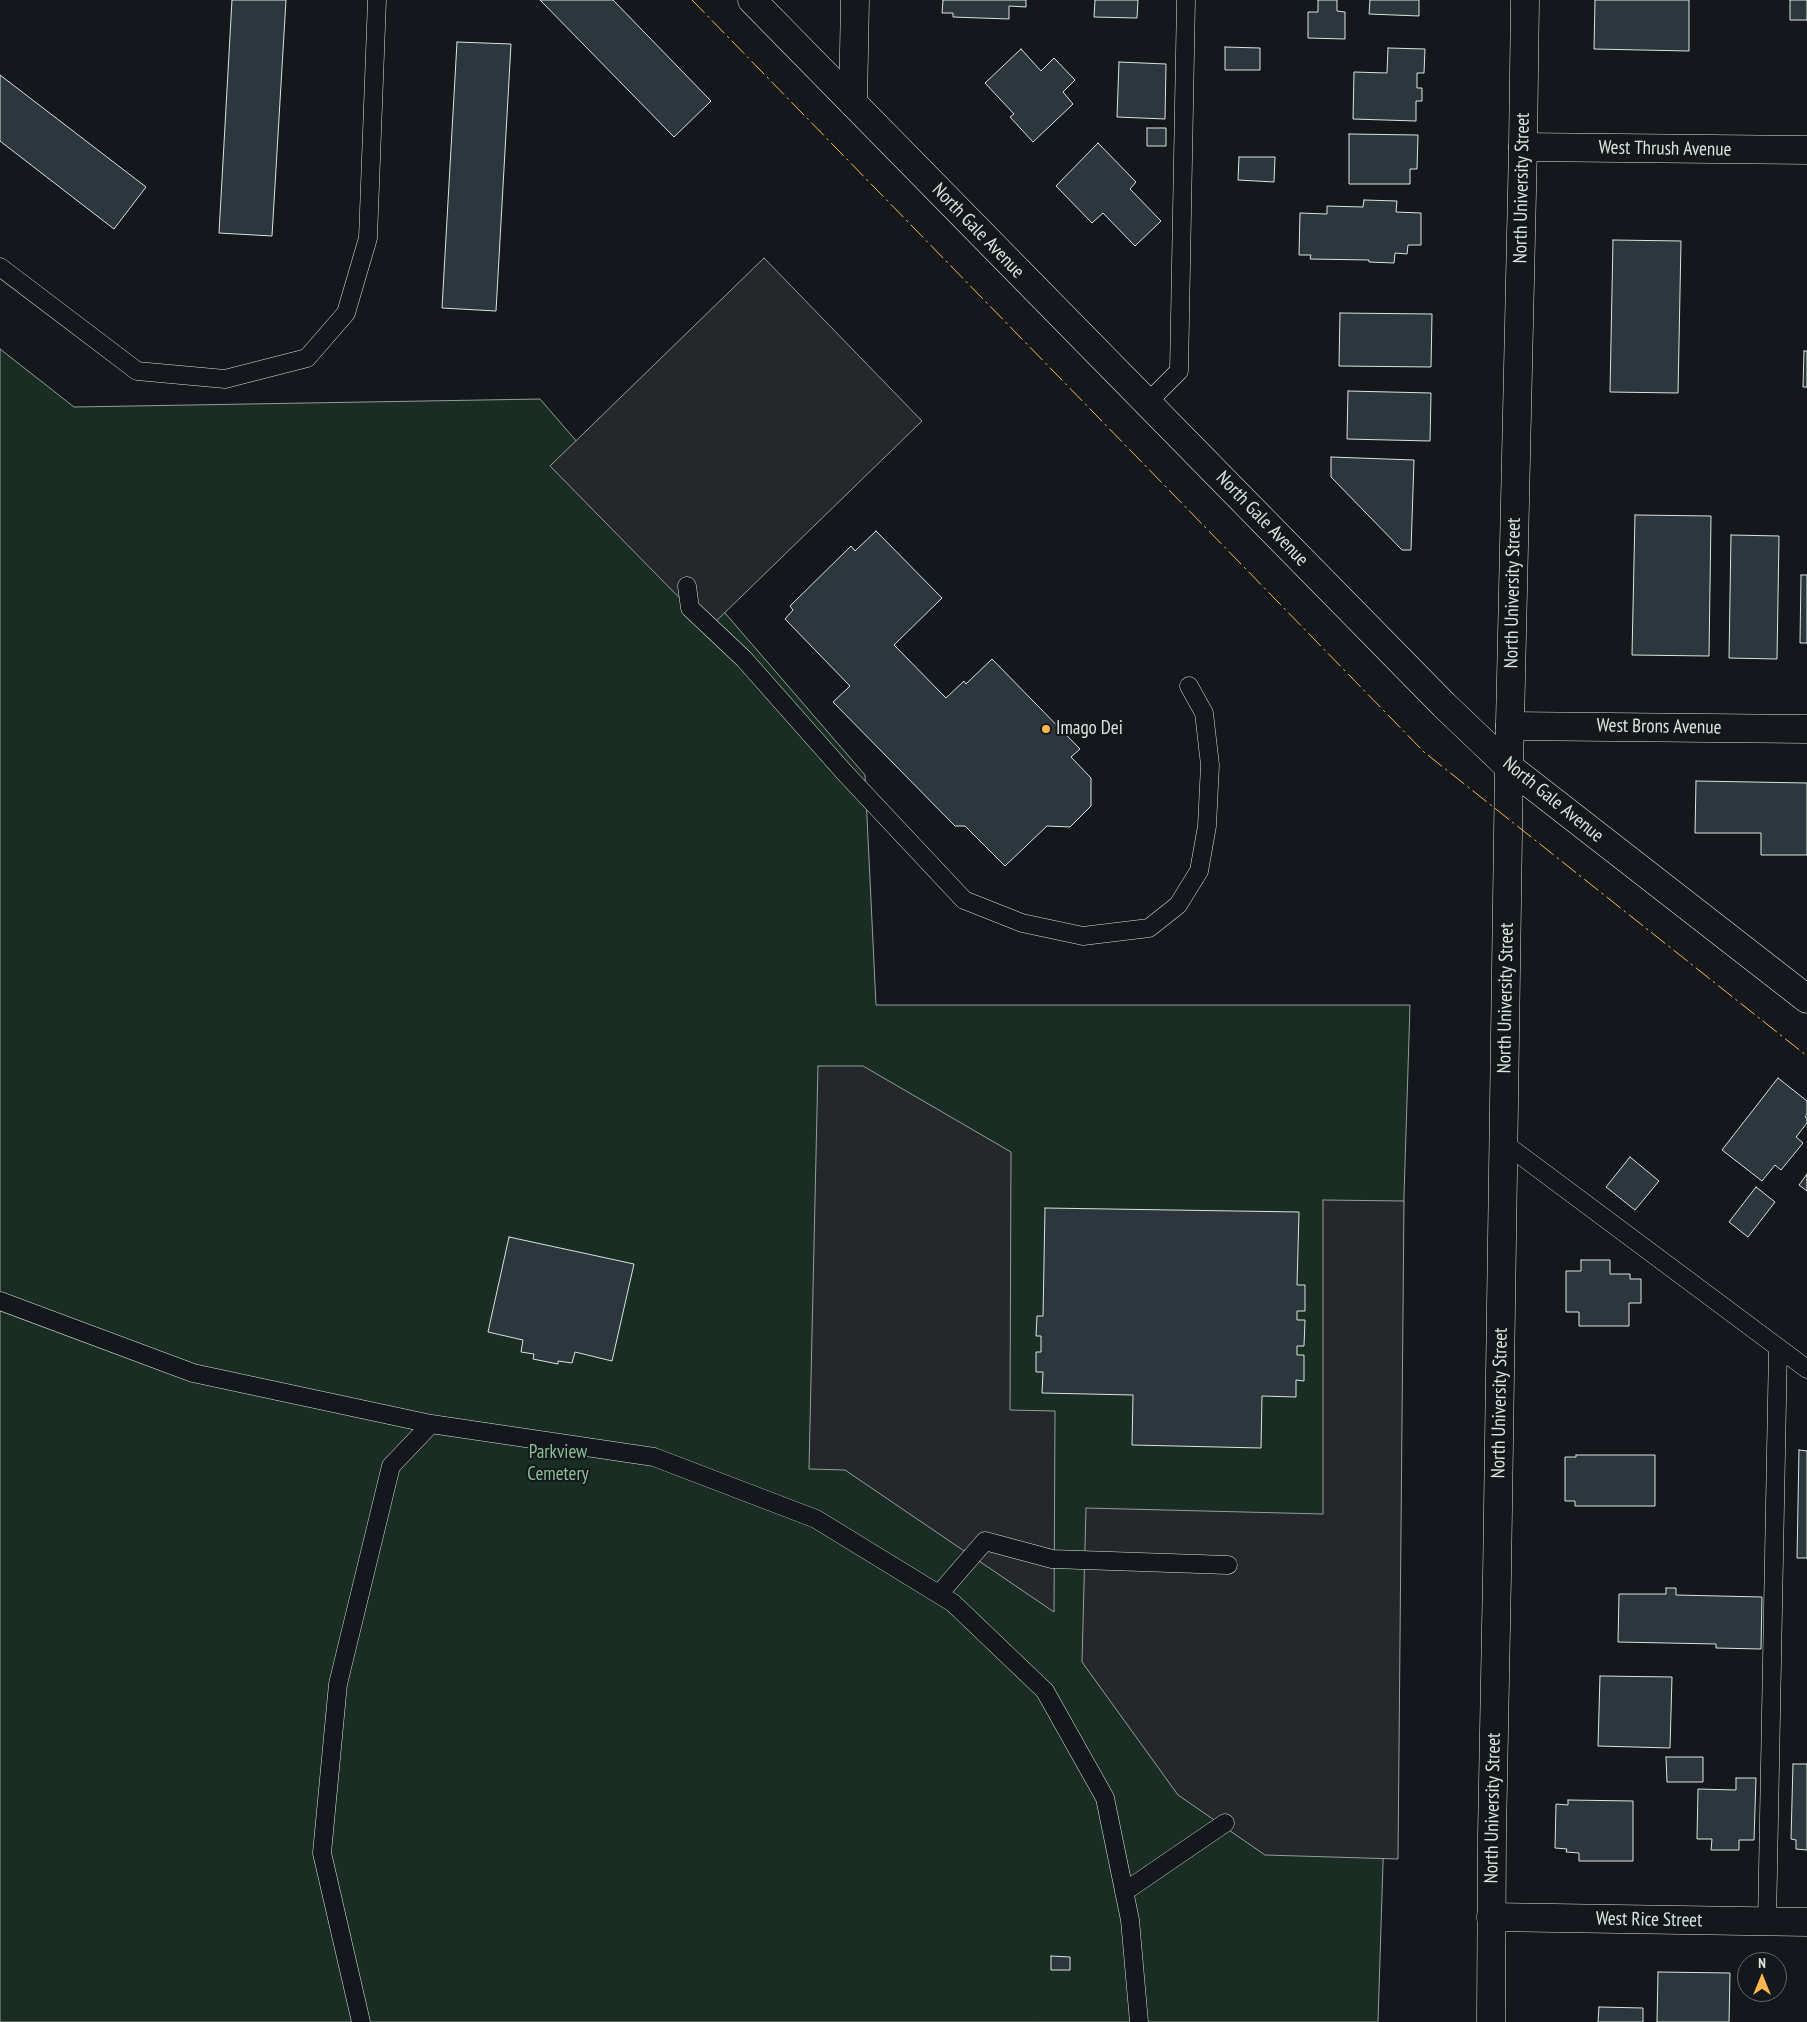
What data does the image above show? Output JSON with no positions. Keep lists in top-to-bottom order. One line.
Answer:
{"streets":{"main road":["West Thrush Avenue","North University Street","North Gale Avenue","West Brons Avenue","West Rice Street"]},"crossings":[["West Thrush Avenue","North University Street"],["North University Street","North Gale Avenue"],["North University Street","West Brons Avenue"],["North University Street","West Rice Street"]],"parks":["Parkview Cemetery"],"places":["Imago Dei"],"north":"top"}
